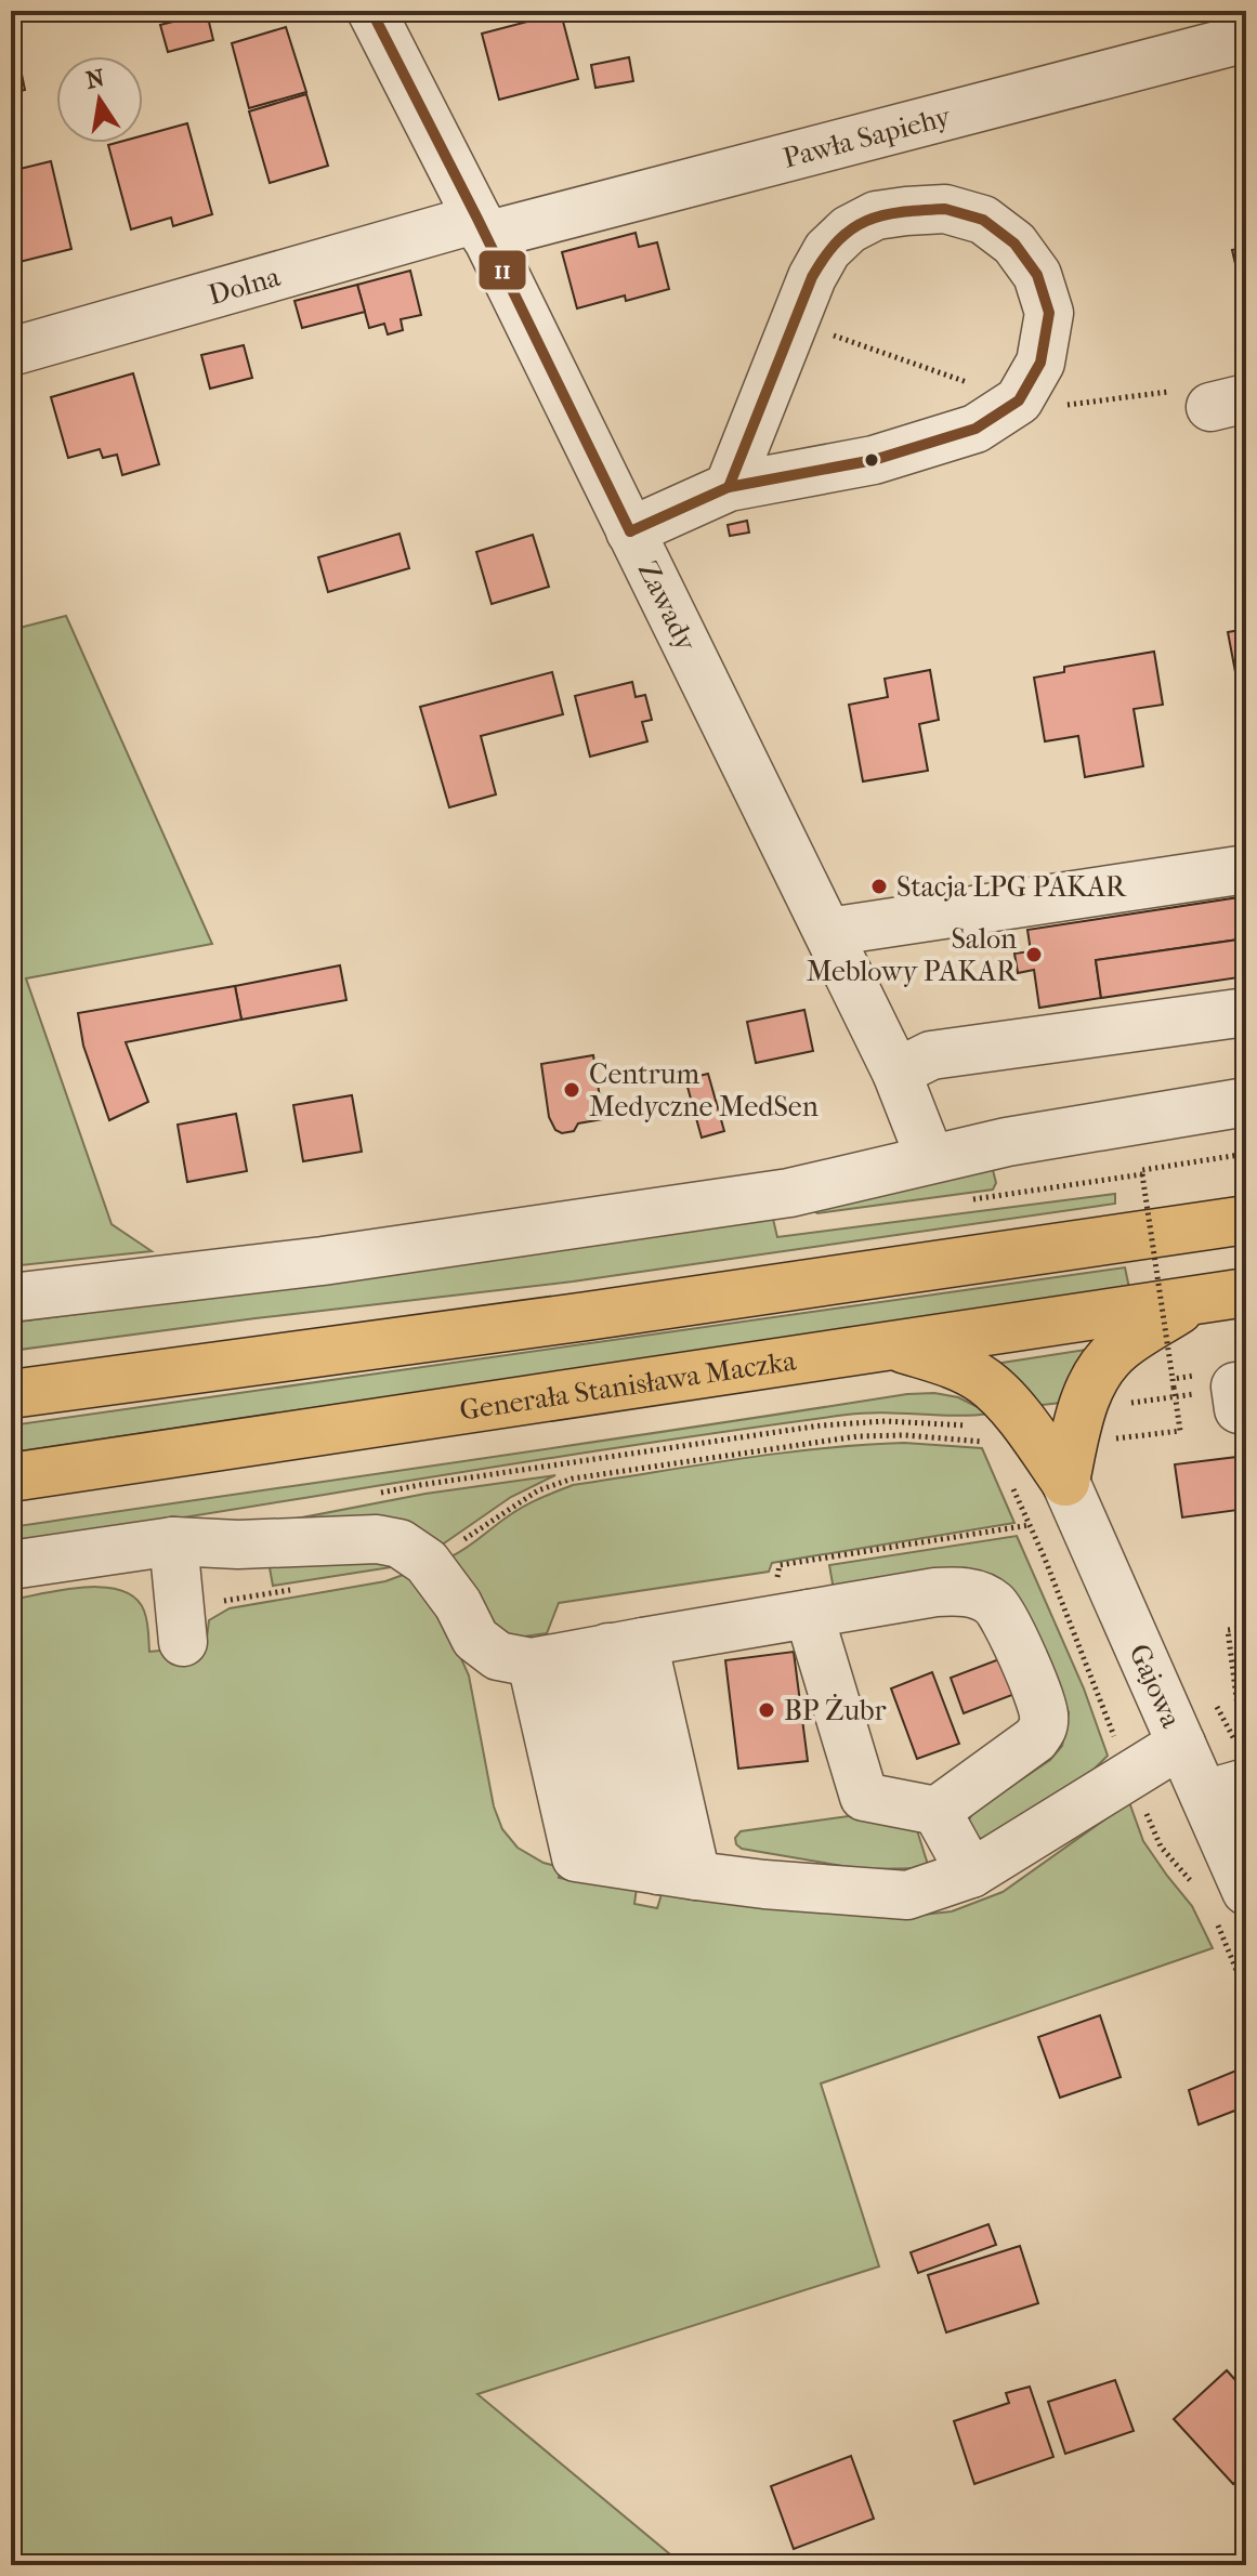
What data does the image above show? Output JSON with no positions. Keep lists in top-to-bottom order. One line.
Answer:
{"streets":{"highway":["Generała Stanisława Maczka"],"street":["Pawła Sapiehy","Dolna","Zawady","Gajowa"]},"crossings":[["Pawła Sapiehy","Dolna"],["Pawła Sapiehy","Zawady"],["Dolna","Zawady"]],"places":["Stacja LPG PAKAR","Salon Meblowy PAKAR","Centrum Medyczne MedSen","BP Żubr"],"lines":["transit line 11"],"north":"top"}
